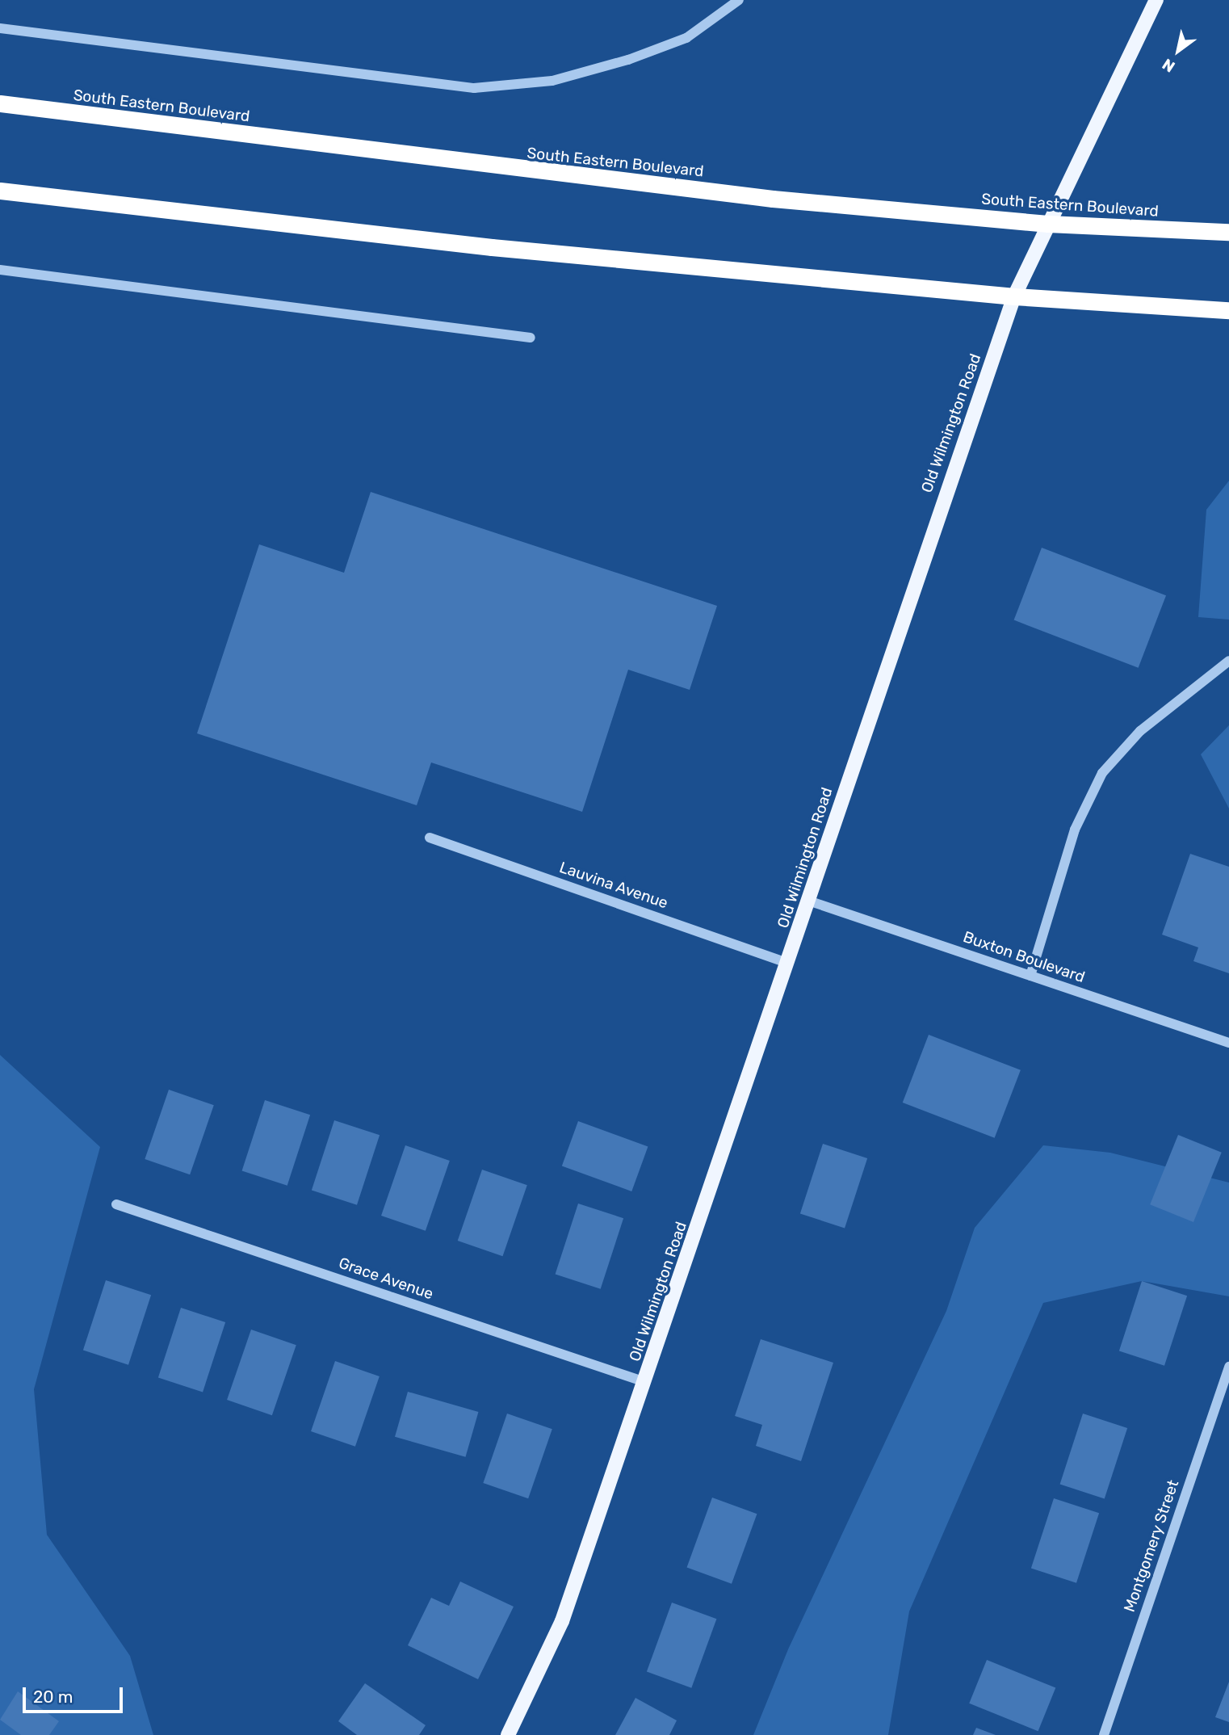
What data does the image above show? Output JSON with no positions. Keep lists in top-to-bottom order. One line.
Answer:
{"streets":{"highway":["South Eastern Boulevard"],"main road":["Old Wilmington Road"],"street":["Lauvina Avenue","Buxton Boulevard","Grace Avenue","Montgomery Street"]},"crossings":[["South Eastern Boulevard","Old Wilmington Road"],["Old Wilmington Road","Lauvina Avenue"],["Old Wilmington Road","Buxton Boulevard"],["Old Wilmington Road","Grace Avenue"]],"scale_bar":"20 m","north":"bottom left"}
